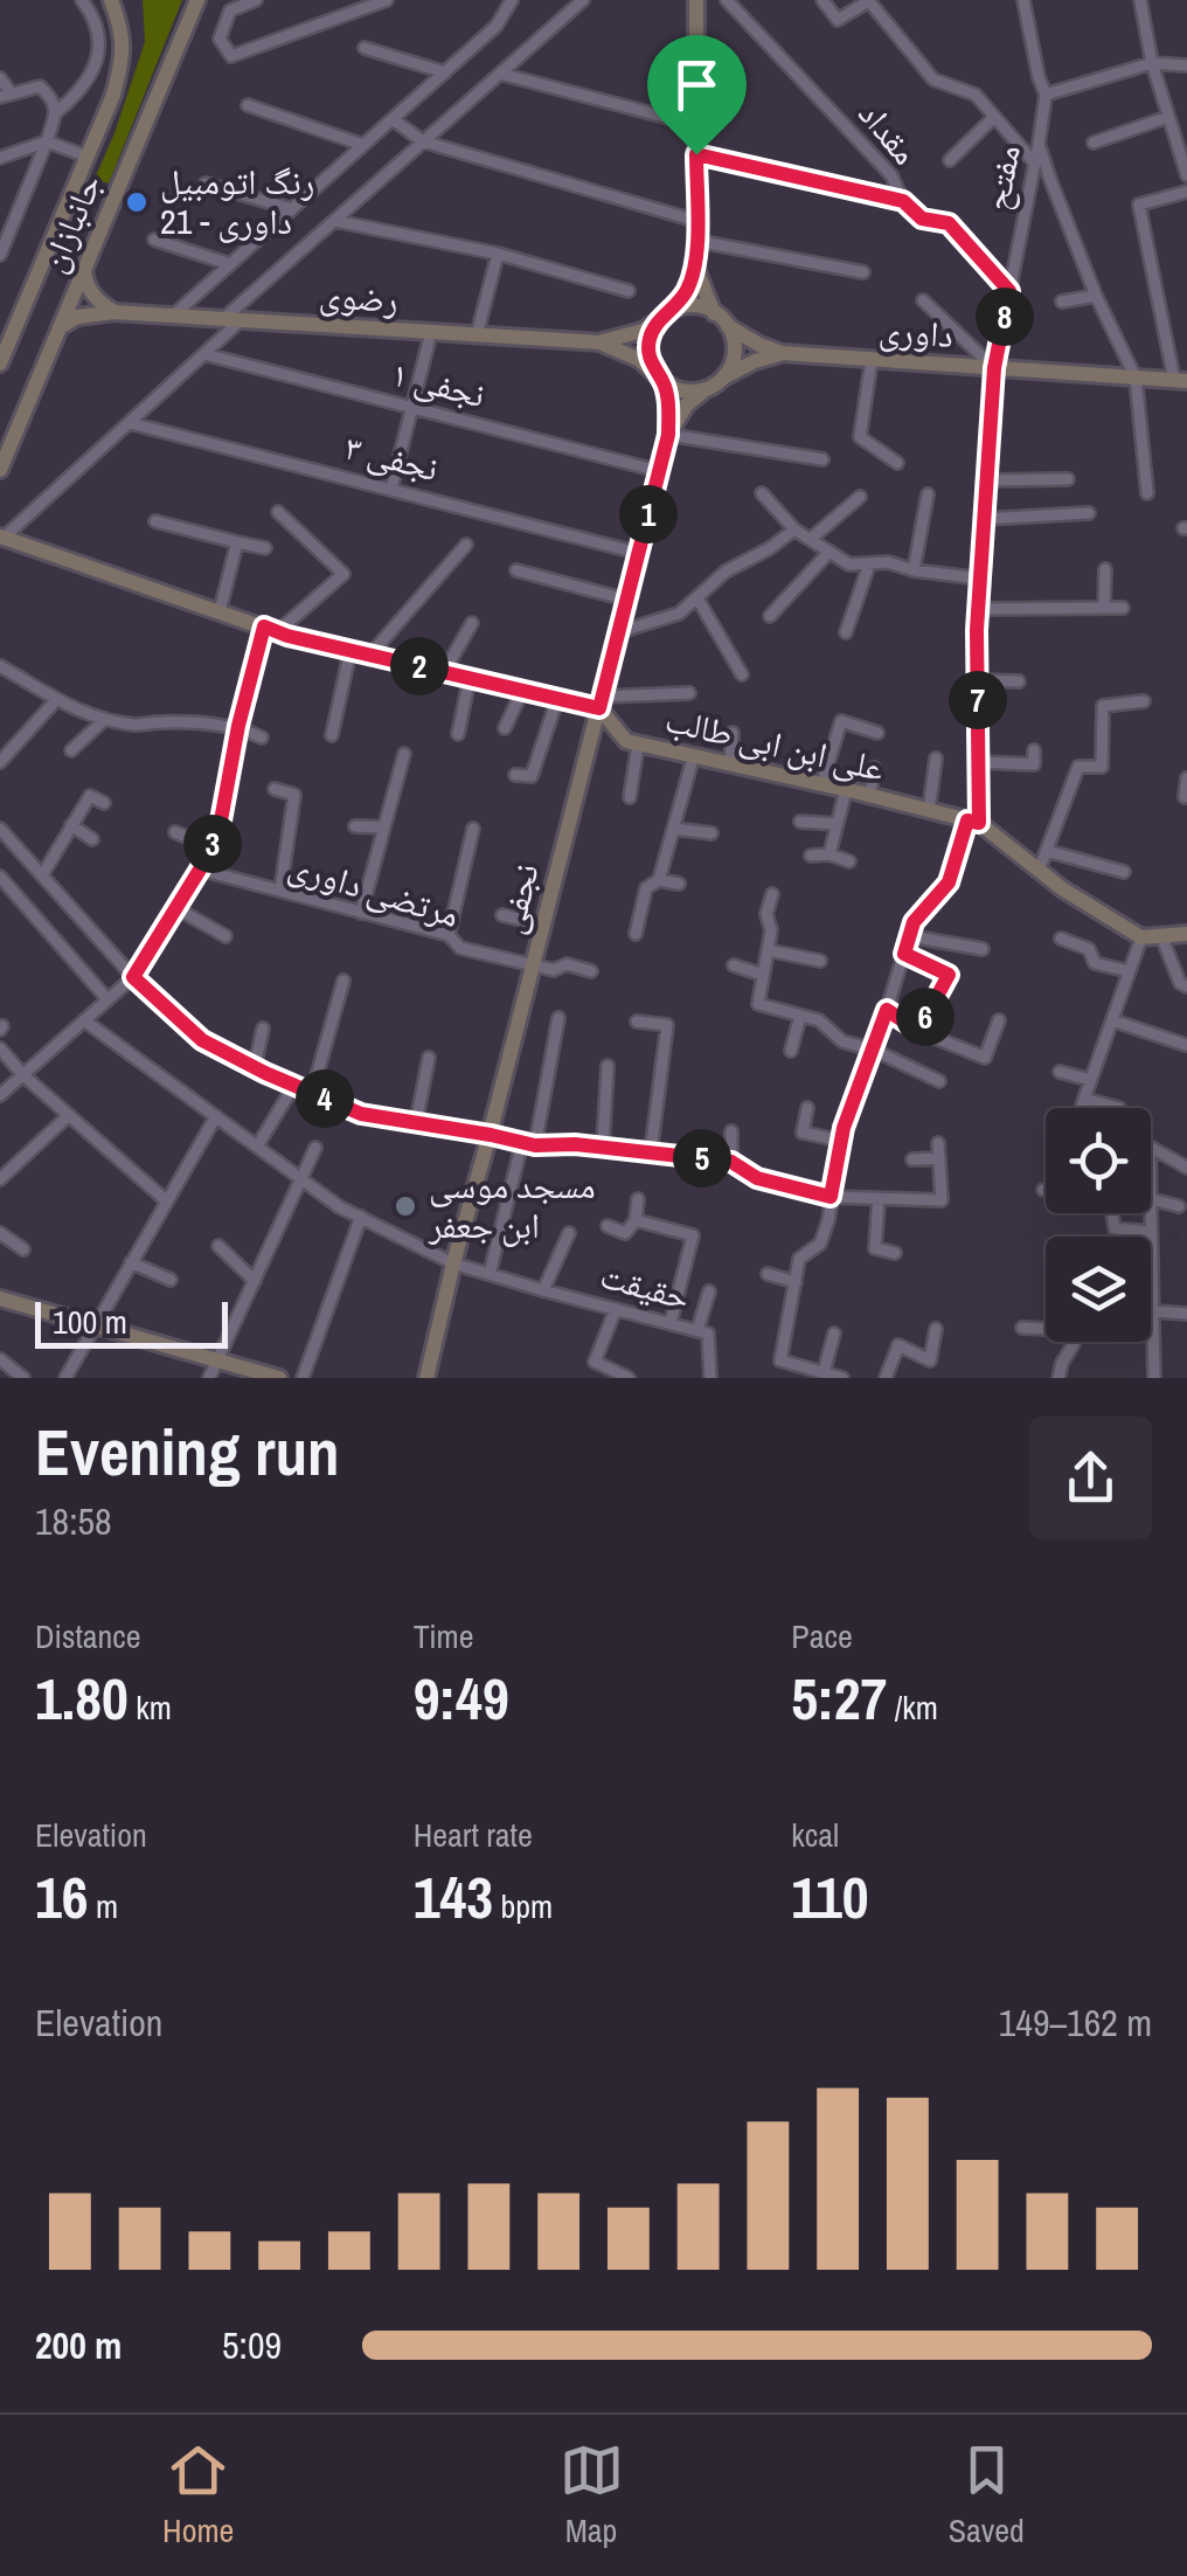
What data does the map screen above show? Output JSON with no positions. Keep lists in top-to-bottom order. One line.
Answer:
{"streets":{"street":["مقداد","مفتح","جانبازان","رضوی","داوری","نجفی ۱","نجفی ۳","علی ابن ابی طالب","مرتضی داوری","نجفی","حقیقت"]},"crossings":[["مقداد","مفتح"],["مفتح","داوری"],["مفتح","علی ابن ابی طالب"],["جانبازان","رضوی"],["نجفی ۱","نجفی"],["نجفی ۳","نجفی"],["علی ابن ابی طالب","نجفی"],["مرتضی داوری","نجفی"],["نجفی","حقیقت"]],"places":["رنگ اتومبیل 21 - داوری","مسجد موسی ابن جعفر"],"scale_bar":"100 m","page":{"pins":["8","1","2","7","3","6","4","5"],"scale":"100 m","heading":["Evening run","18:58"],"stats":[["Distance","1.80 km"],["Time","9:49"],["Pace","5:27 /km"],["Elevation","16 m"],["Heart rate","143 bpm"],["kcal","110"]],"chart":["Elevation","149–162 m"],"list":[{"name":"200 m","note":"5:09"}],"tabs":["Home","Map","Saved"]}}
